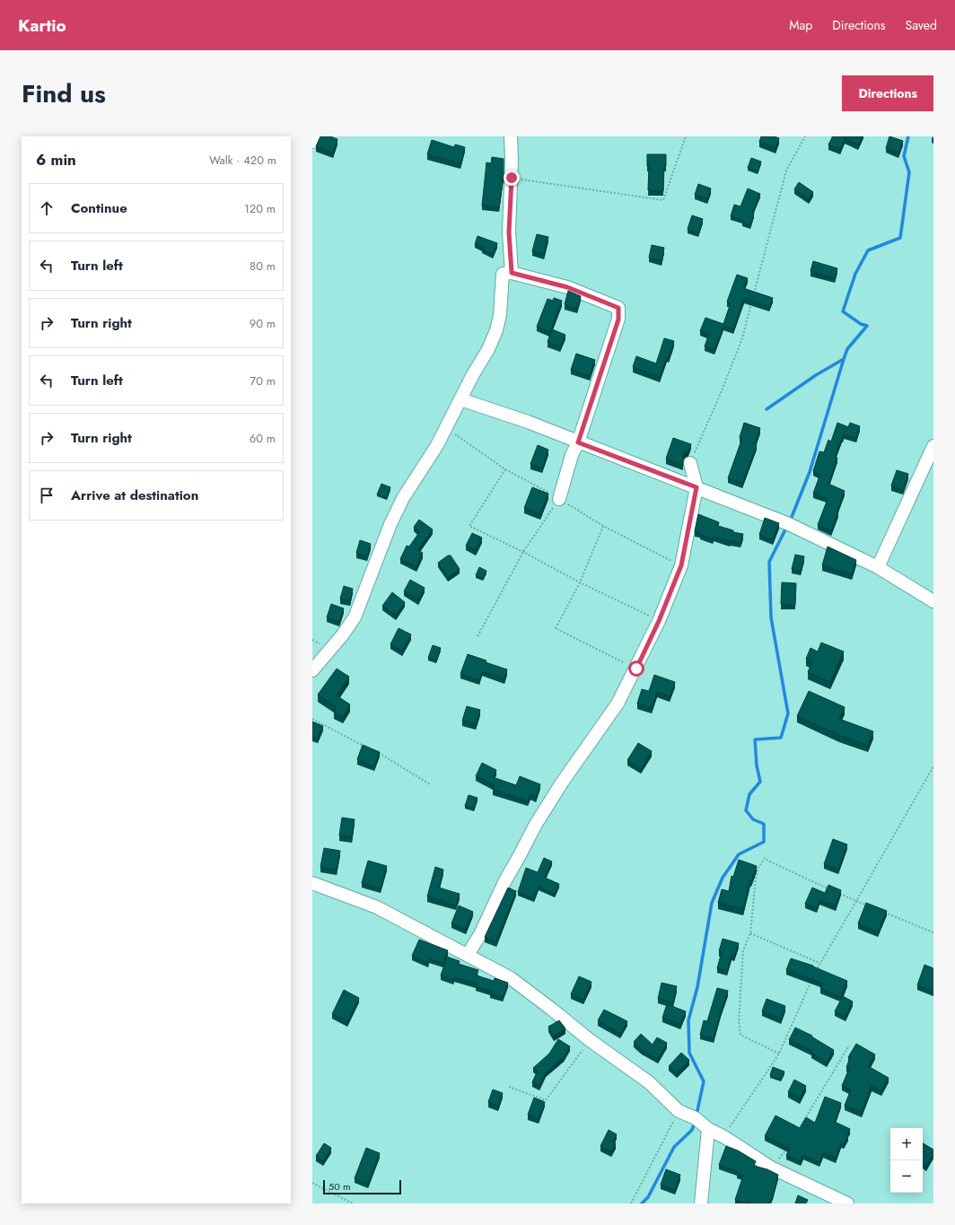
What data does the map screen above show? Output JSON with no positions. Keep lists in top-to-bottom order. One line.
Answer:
{"scale_bar":"50 m","page":{"header":"Kartio","nav":["Map","Directions","Saved"],"title":"Find us","buttons":"Directions","heading":["6 min","Walk · 420 m"],"list":[["Continue","120 m"],["Turn left","80 m"],["Turn right","90 m"],["Turn left","70 m"],["Turn right","60 m"],"Arrive at destination"],"map_buttons":["+","−"],"scale":"50 m"}}
